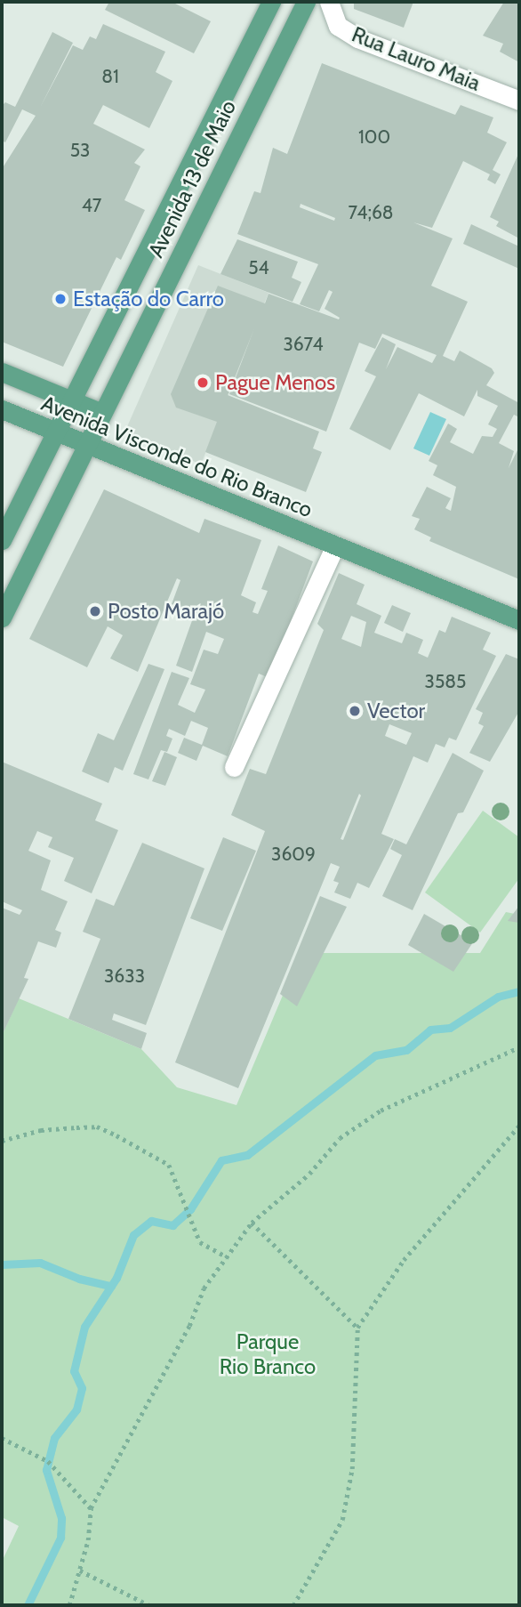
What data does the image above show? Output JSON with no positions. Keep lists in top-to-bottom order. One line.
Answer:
{"streets":{"main road":["Avenida 13 de Maio","Avenida Visconde do Rio Branco"],"street":["Rua Lauro Maia"]},"crossings":[["Avenida 13 de Maio","Avenida Visconde do Rio Branco"]],"parks":["Parque Rio Branco"],"places":["Estação do Carro","Pague Menos","Posto Marajó","Vector"],"house_numbers":["81","100","53","47","74;68","54","3674","3585","3609","3633"]}
